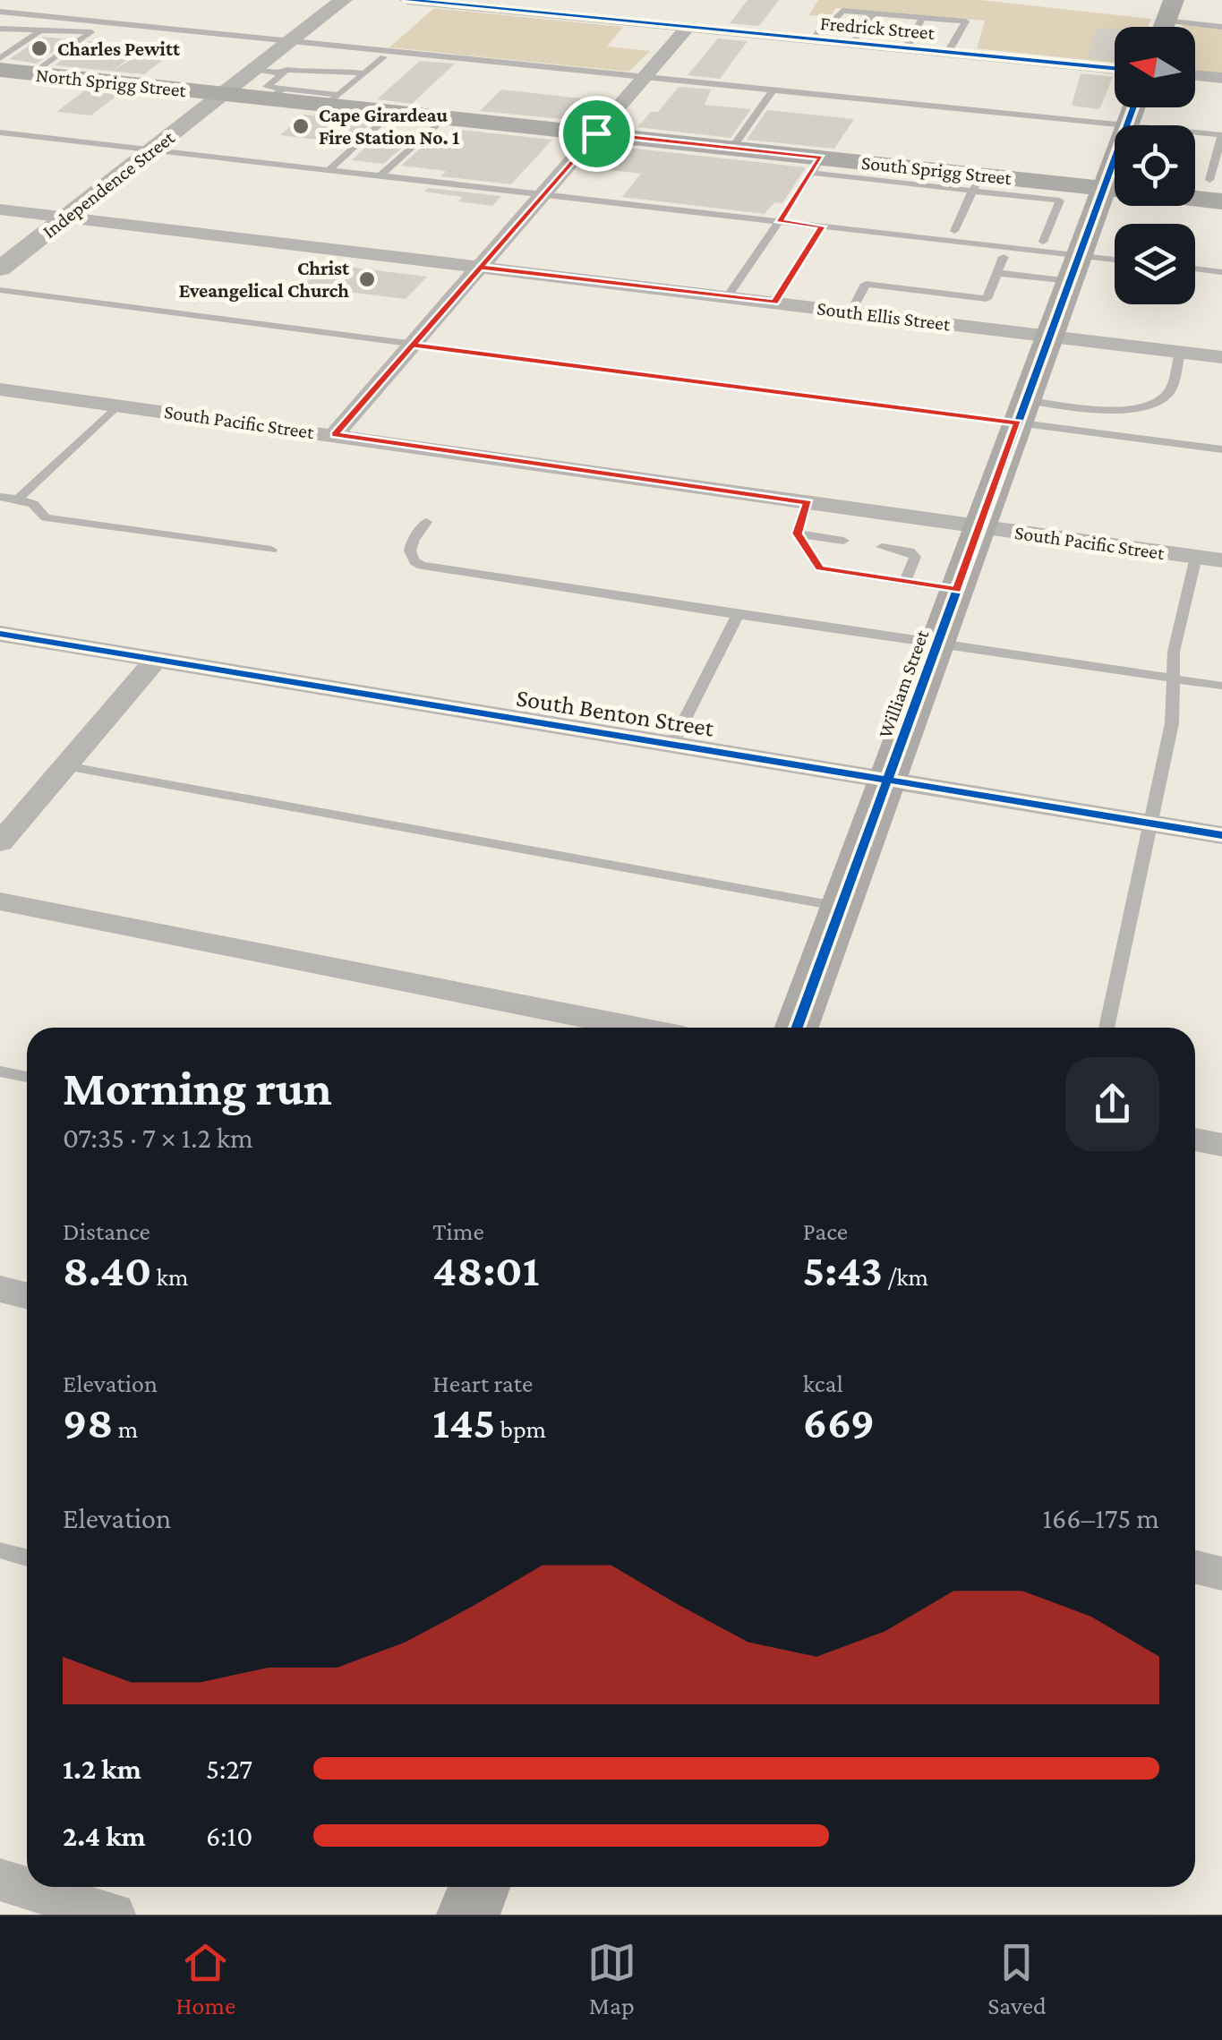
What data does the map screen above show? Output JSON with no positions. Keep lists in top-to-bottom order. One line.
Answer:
{"streets":{"main road":["North Sprigg Street","South Sprigg Street","William Street"],"street":["Fredrick Street","Independence Street","South Ellis Street","South Pacific Street","South Benton Street"]},"crossings":[["North Sprigg Street","South Sprigg Street"],["North Sprigg Street","Independence Street"],["South Sprigg Street","Independence Street"],["South Sprigg Street","William Street"],["Independence Street","South Ellis Street"],["South Ellis Street","William Street"],["South Pacific Street","William Street"],["William Street","South Benton Street"]],"places":["Charles Pewitt","Cape Girardeau Fire Station No. 1","Christ Eveangelical Church"],"north":"left","page":{"heading":["Morning run","07:35 · 7 × 1.2 km"],"stats":[["Distance","8.40 km"],["Time","48:01"],["Pace","5:43 /km"],["Elevation","98 m"],["Heart rate","145 bpm"],["kcal","669"]],"chart":["Elevation","166–175 m"],"list":[{"name":"1.2 km","note":"5:27"},{"name":"2.4 km","note":"6:10"}],"tabs":["Home","Map","Saved"]}}
